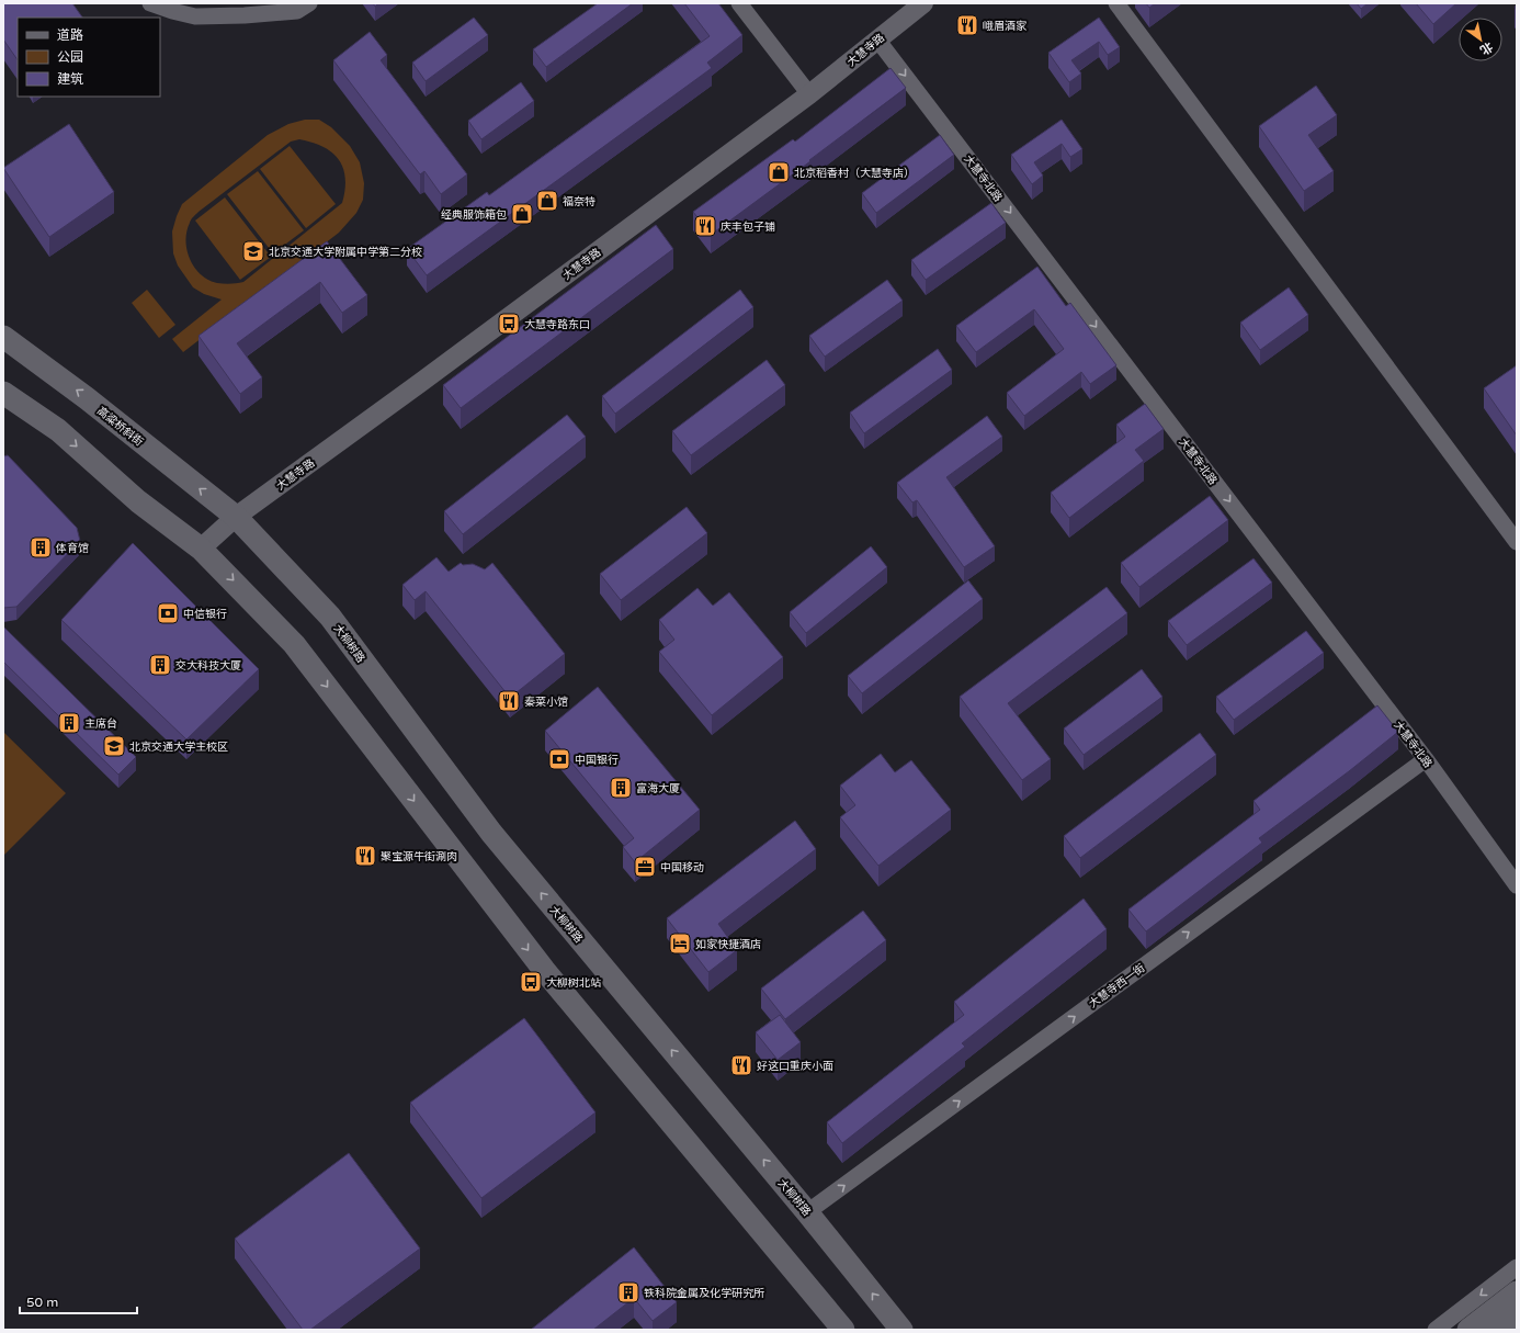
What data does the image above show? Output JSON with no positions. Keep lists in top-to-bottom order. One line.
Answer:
{"streets":{"main road":["高粱桥斜街","大柳树路"],"street":["大慧寺路","大慧寺北路","大慧寺西一街"]},"crossings":[["大慧寺路","大慧寺北路"],["大慧寺路","高粱桥斜街"],["大慧寺路","大柳树路"],["大慧寺北路","大慧寺西一街"],["高粱桥斜街","大柳树路"],["大柳树路","大慧寺西一街"]],"one_way":["大慧寺北路","大慧寺西一街"],"places":{"restaurant":["峨眉酒家","庆丰包子铺","秦菜小馆","聚宝源牛街涮肉","好这口重庆小面"],"shop":["北京稻香村（大慧寺店）","福奈特","经典服饰箱包"],"school or university":["北京交通大学附属中学第二分校","北京交通大学主校区"],"bus stop":["大慧寺路东口","大柳树北站"],"building":["体育馆","交大科技大厦","主席台","富海大厦","铁科院金属及化学研究所"],"bank":["中信银行","中国银行"],"office":["中国移动"],"hotel":["如家快捷酒店"]},"legend":["道路","公园","建筑"],"scale_bar":"50 m","north":"bottom right"}
